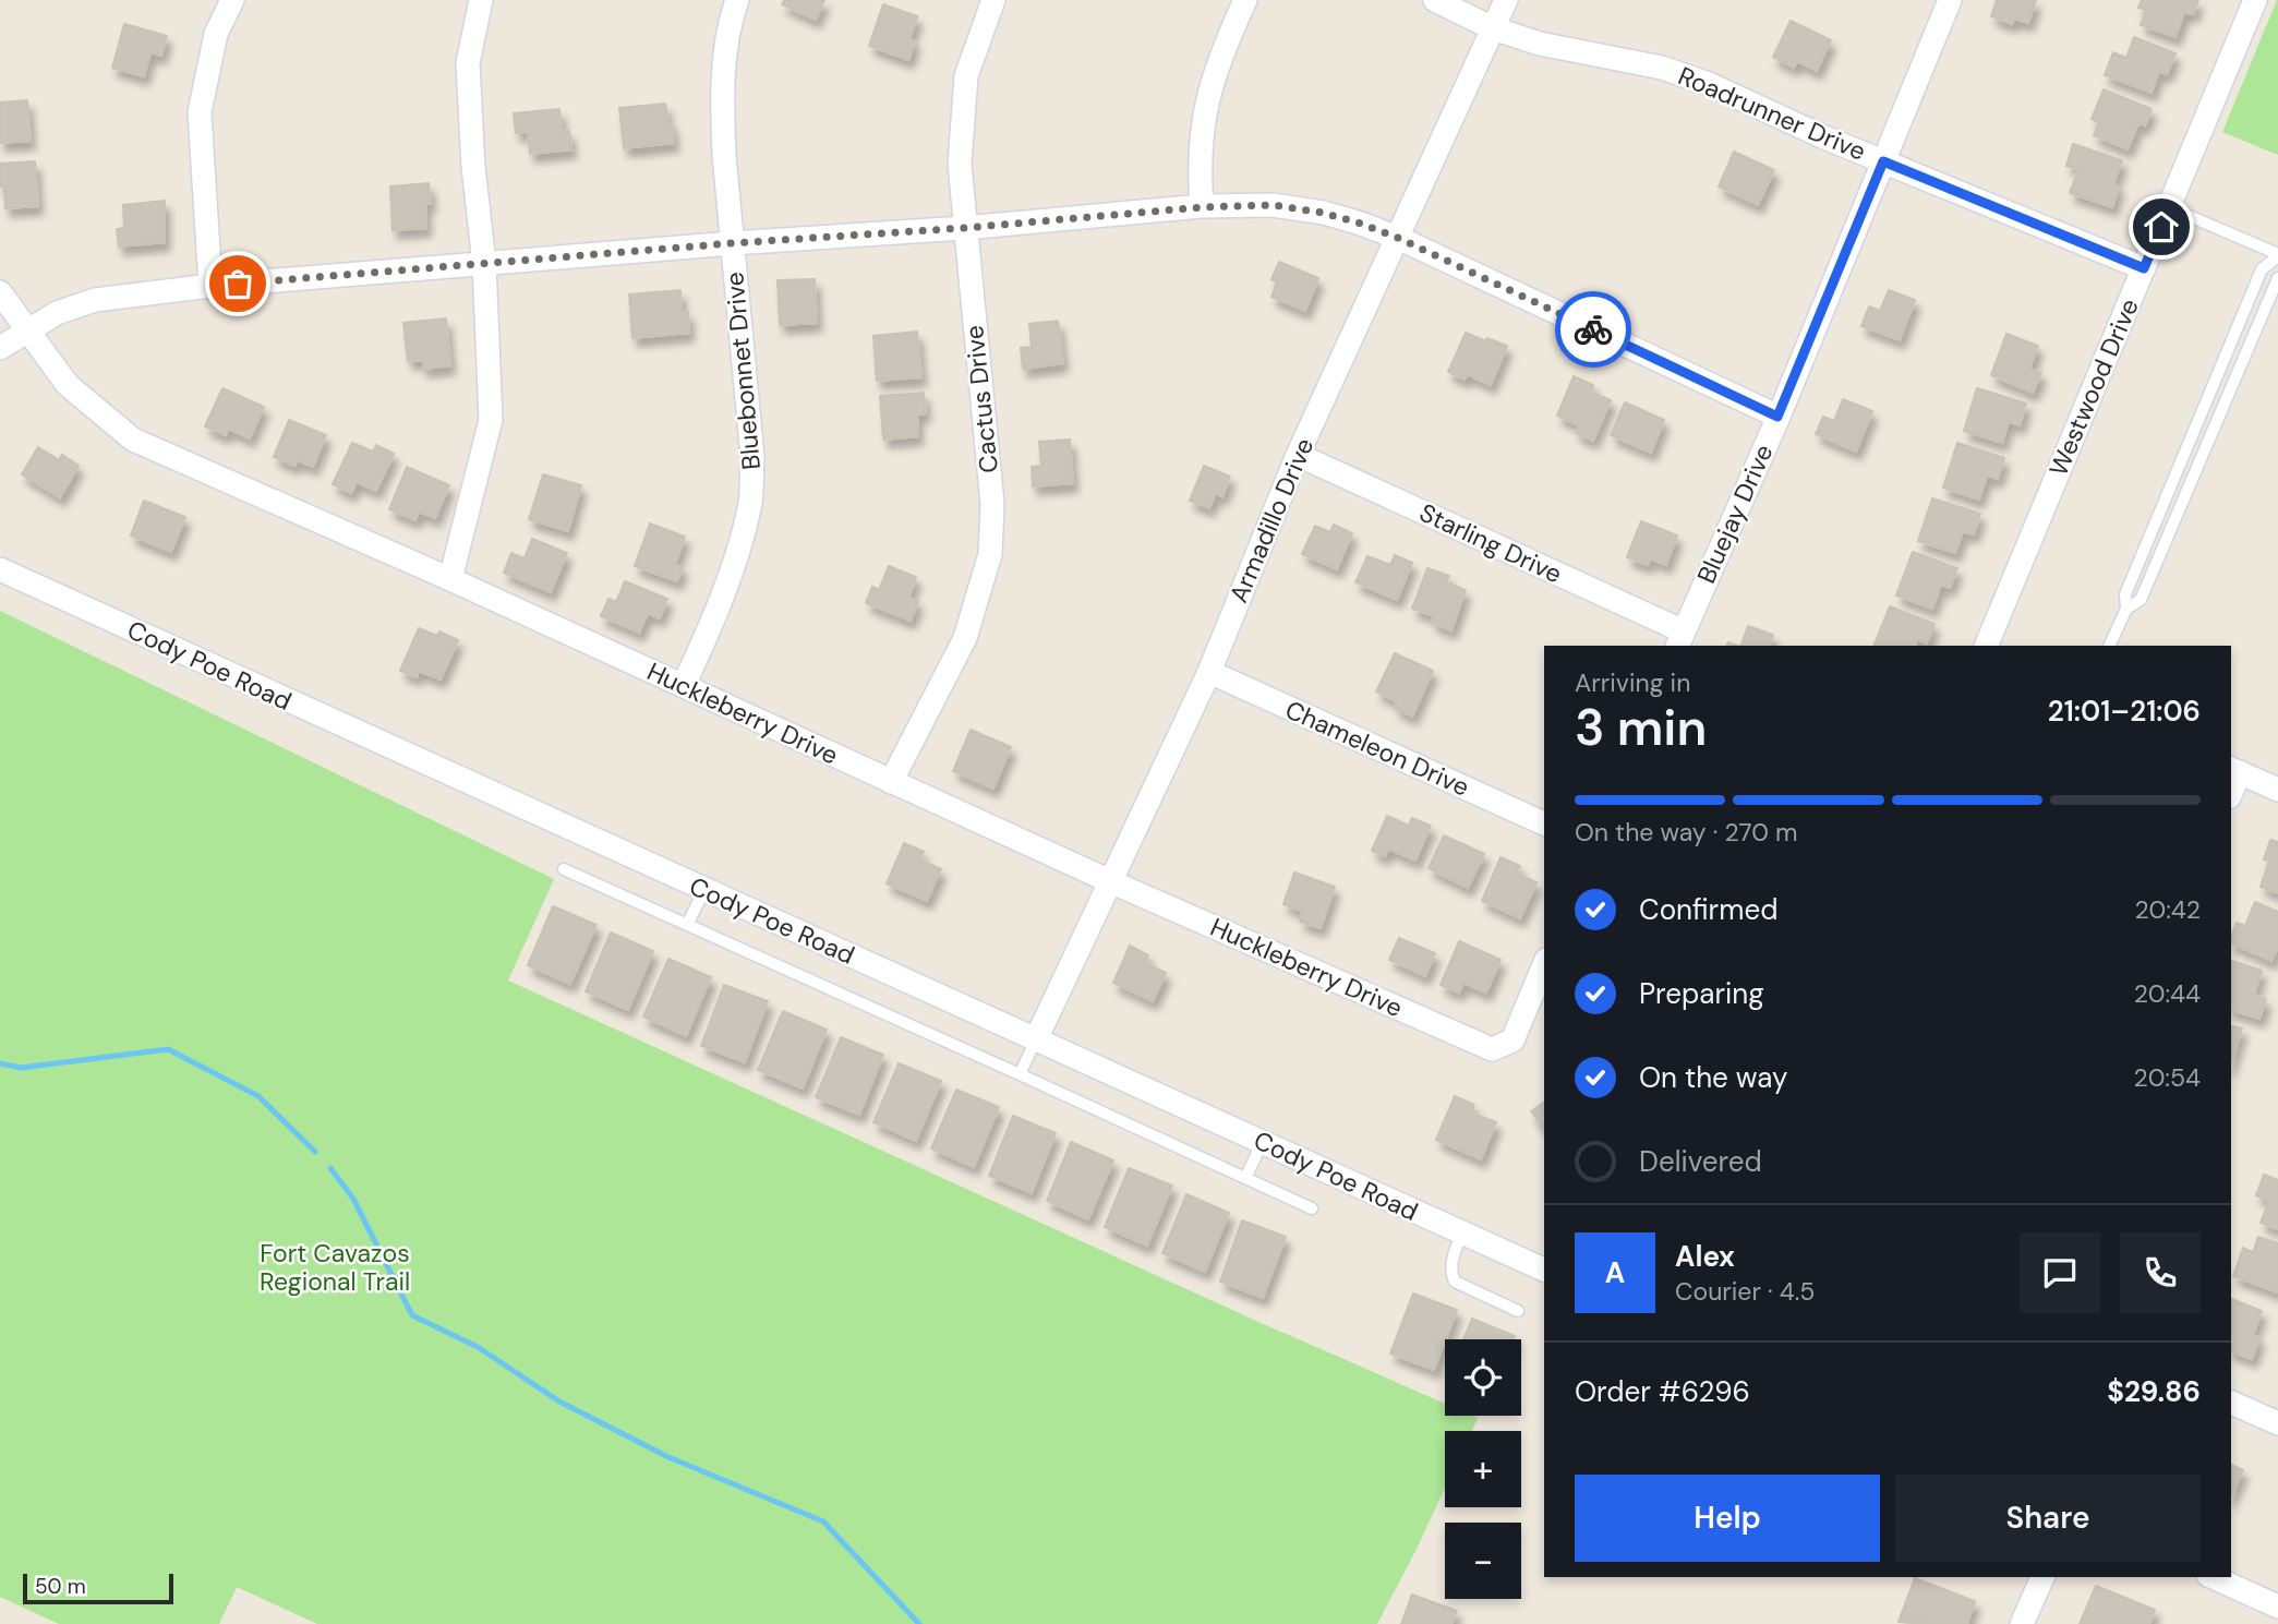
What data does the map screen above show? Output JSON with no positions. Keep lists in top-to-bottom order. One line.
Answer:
{"streets":{"street":["Roadrunner Drive","Bluebonnet Drive","Westwood Drive","Cactus Drive","Bluejay Drive","Armadillo Drive","Starling Drive","Cody Poe Road","Huckleberry Drive","Chameleon Drive"]},"crossings":[["Roadrunner Drive","Westwood Drive"],["Roadrunner Drive","Bluejay Drive"],["Roadrunner Drive","Armadillo Drive"],["Bluebonnet Drive","Huckleberry Drive"],["Cactus Drive","Huckleberry Drive"],["Bluejay Drive","Starling Drive"],["Armadillo Drive","Starling Drive"],["Armadillo Drive","Cody Poe Road"],["Armadillo Drive","Huckleberry Drive"],["Armadillo Drive","Chameleon Drive"]],"parks":["Fort Cavazos Regional Trail"],"scale_bar":"50 m","page":{"heading":["3 min","Arriving in","21:01–21:06"],"panel":["Alex","Courier · 4.5","Order #6296","$29.86"],"bar":"On the way · 270 m","list":[["Confirmed","20:42"],["Preparing","20:44"],["On the way","20:54"],"Delivered"],"round":"A","map_buttons":["+","−"],"buttons":["Help","Share"],"scale":"50 m"}}
